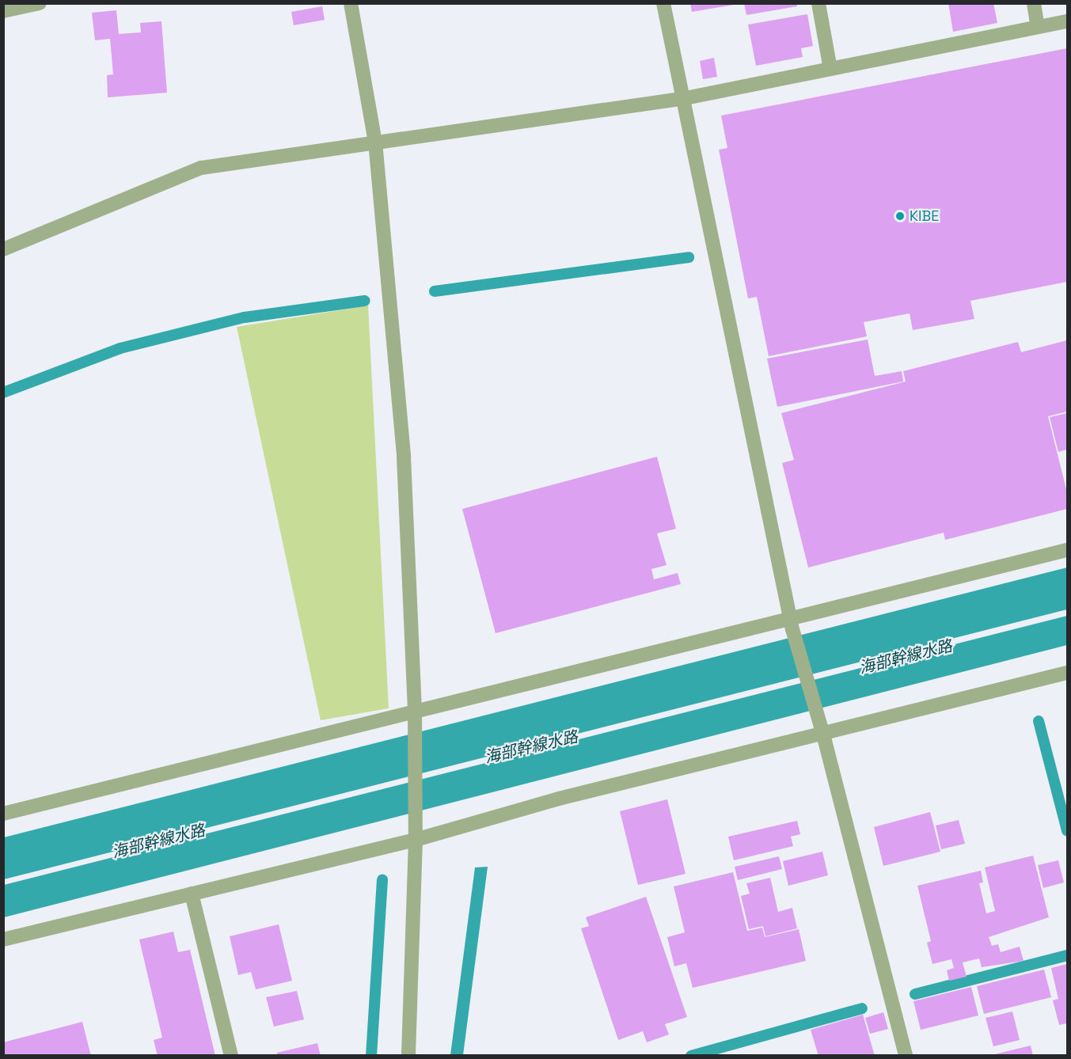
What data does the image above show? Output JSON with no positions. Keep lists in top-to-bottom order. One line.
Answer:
{"water":["海部幹線水路"],"places":["KIBE"]}
